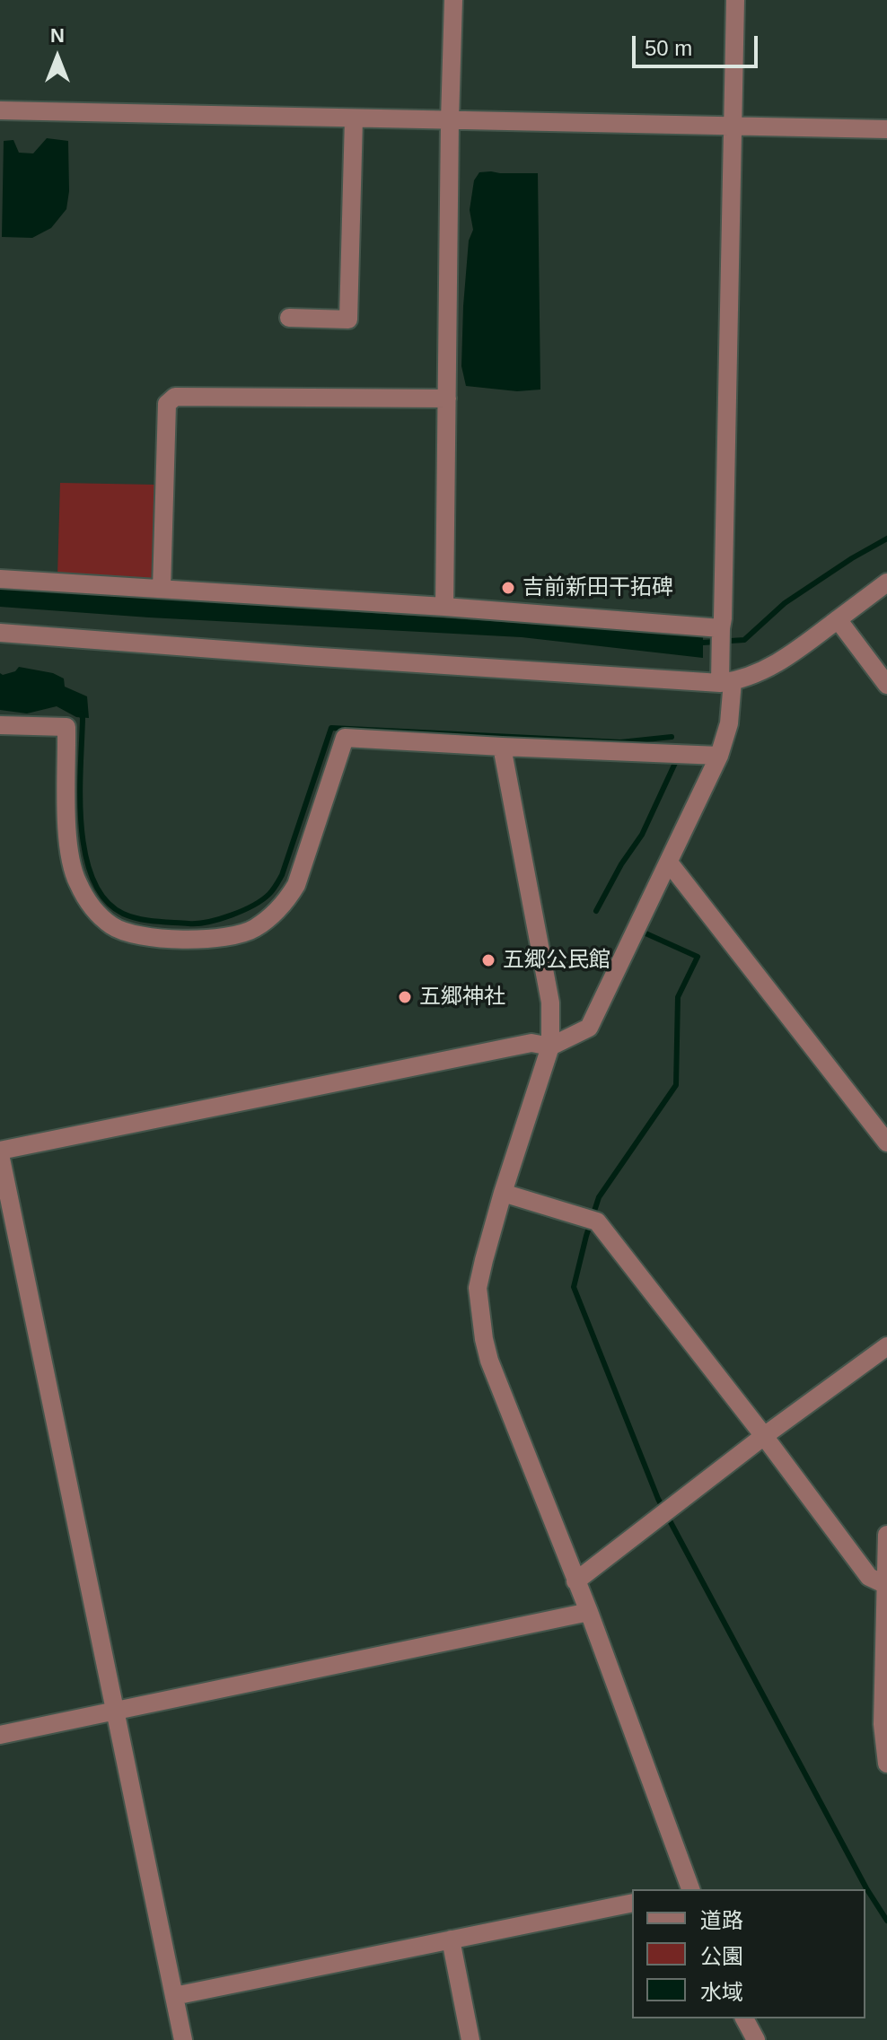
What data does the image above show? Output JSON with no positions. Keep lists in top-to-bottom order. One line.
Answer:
{"places":["吉前新田干拓碑","五郷公民館","五郷神社"],"legend":["道路","公園","水域"],"scale_bar":"50 m","north":"top"}
